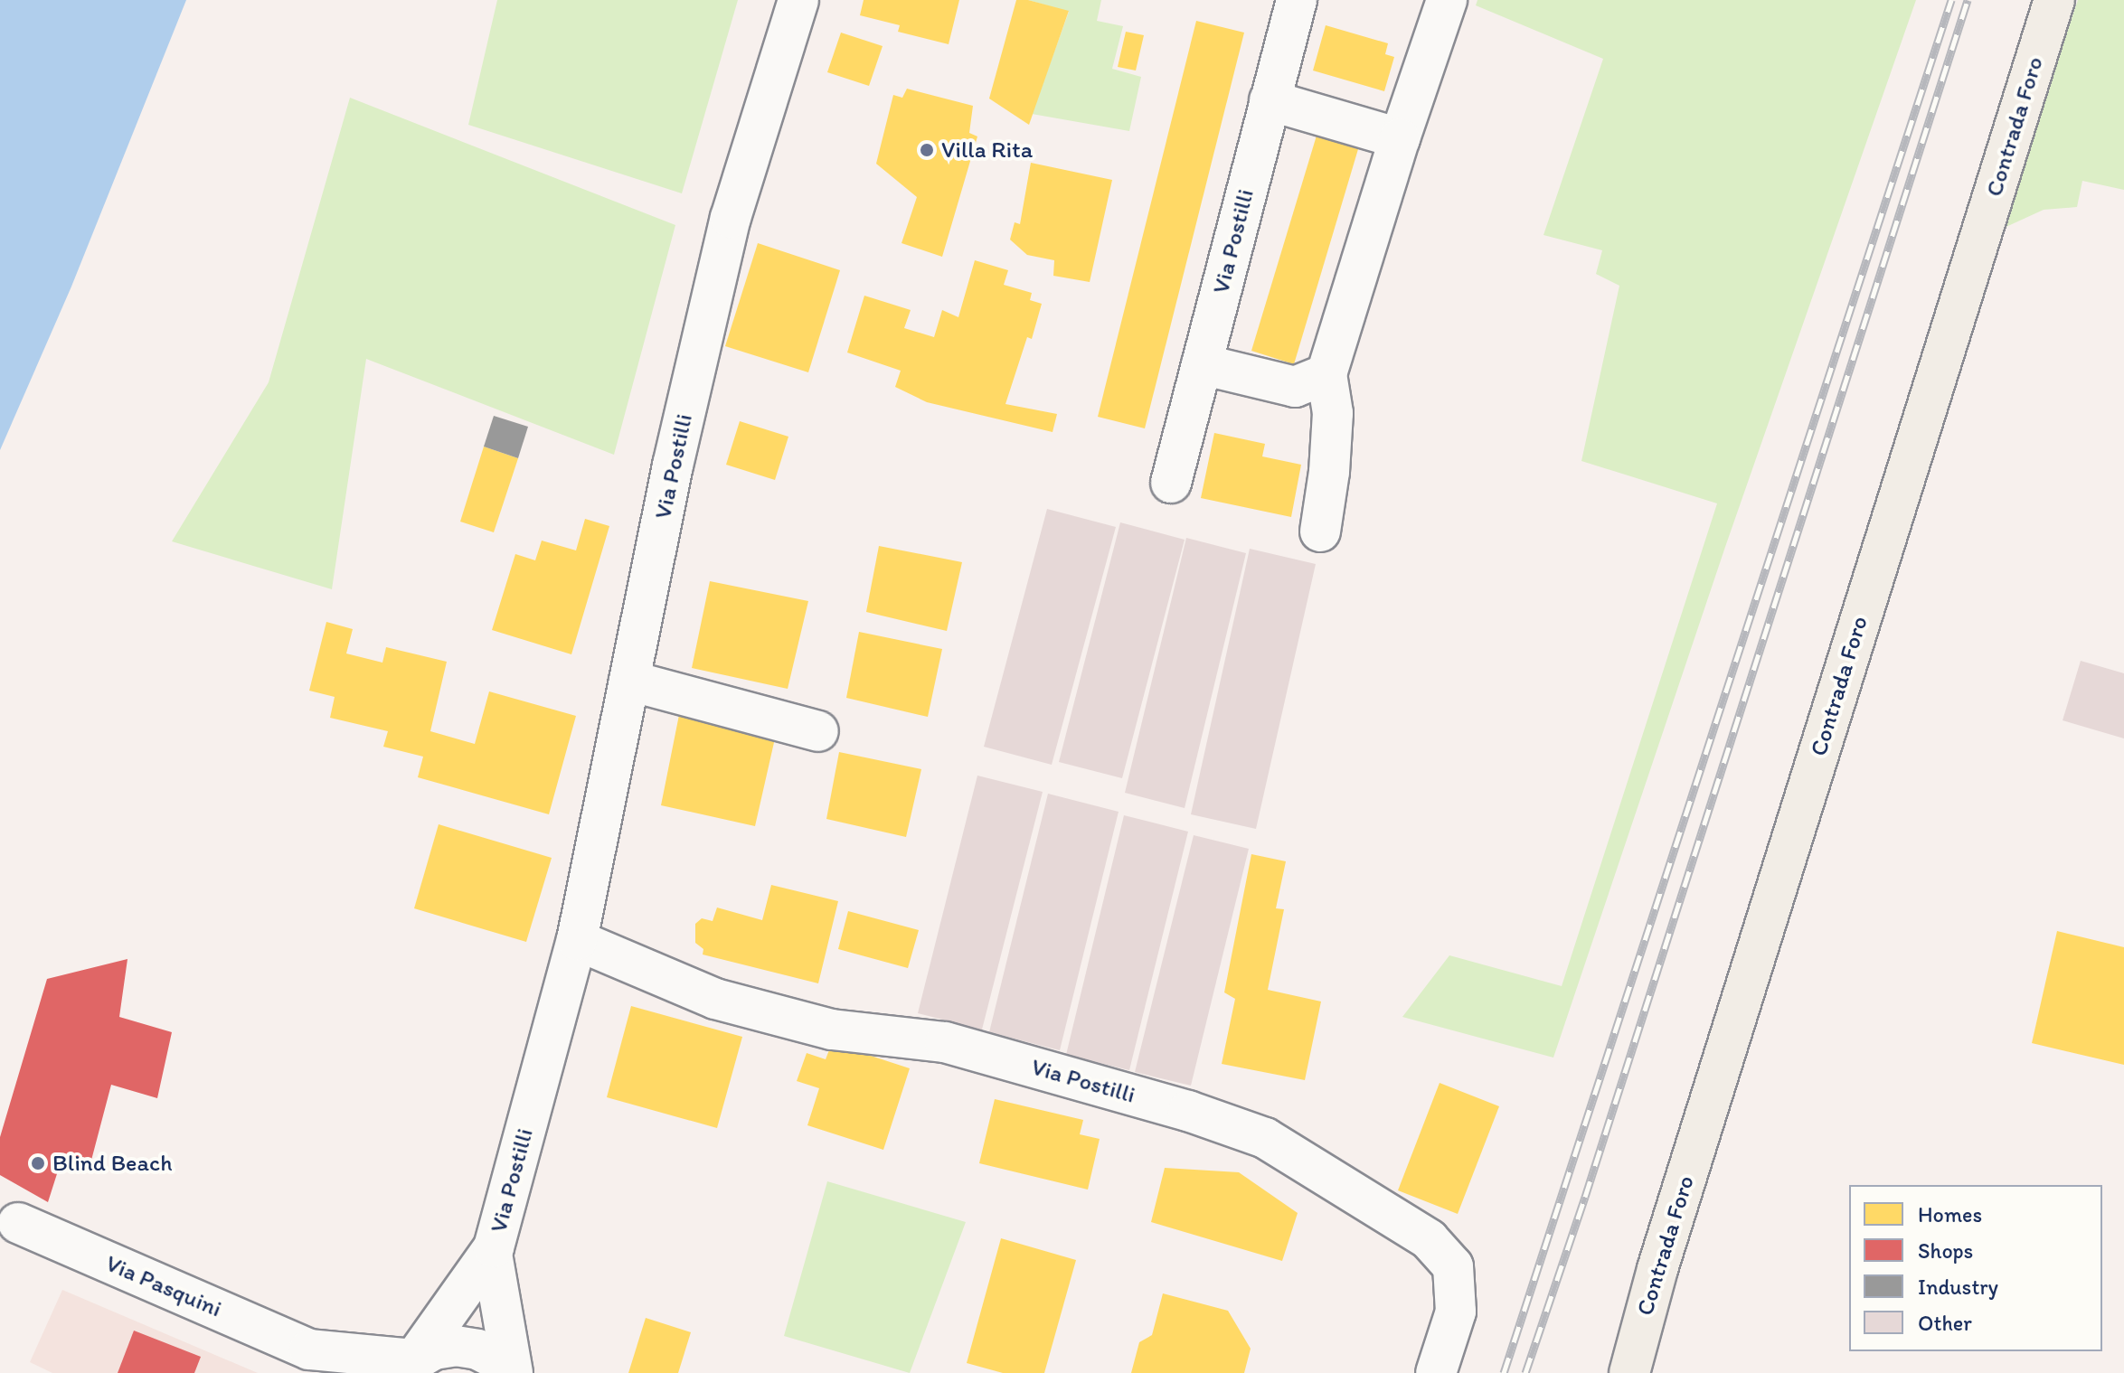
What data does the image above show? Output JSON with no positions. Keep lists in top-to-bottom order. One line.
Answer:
{"streets":{"main road":["Contrada Foro"],"street":["Via Postilli","Via Pasquini"]},"crossings":[["Via Postilli","Via Pasquini"]],"places":["Villa Rita","Blind Beach"],"legend":["Homes","Shops","Industry","Other"]}
